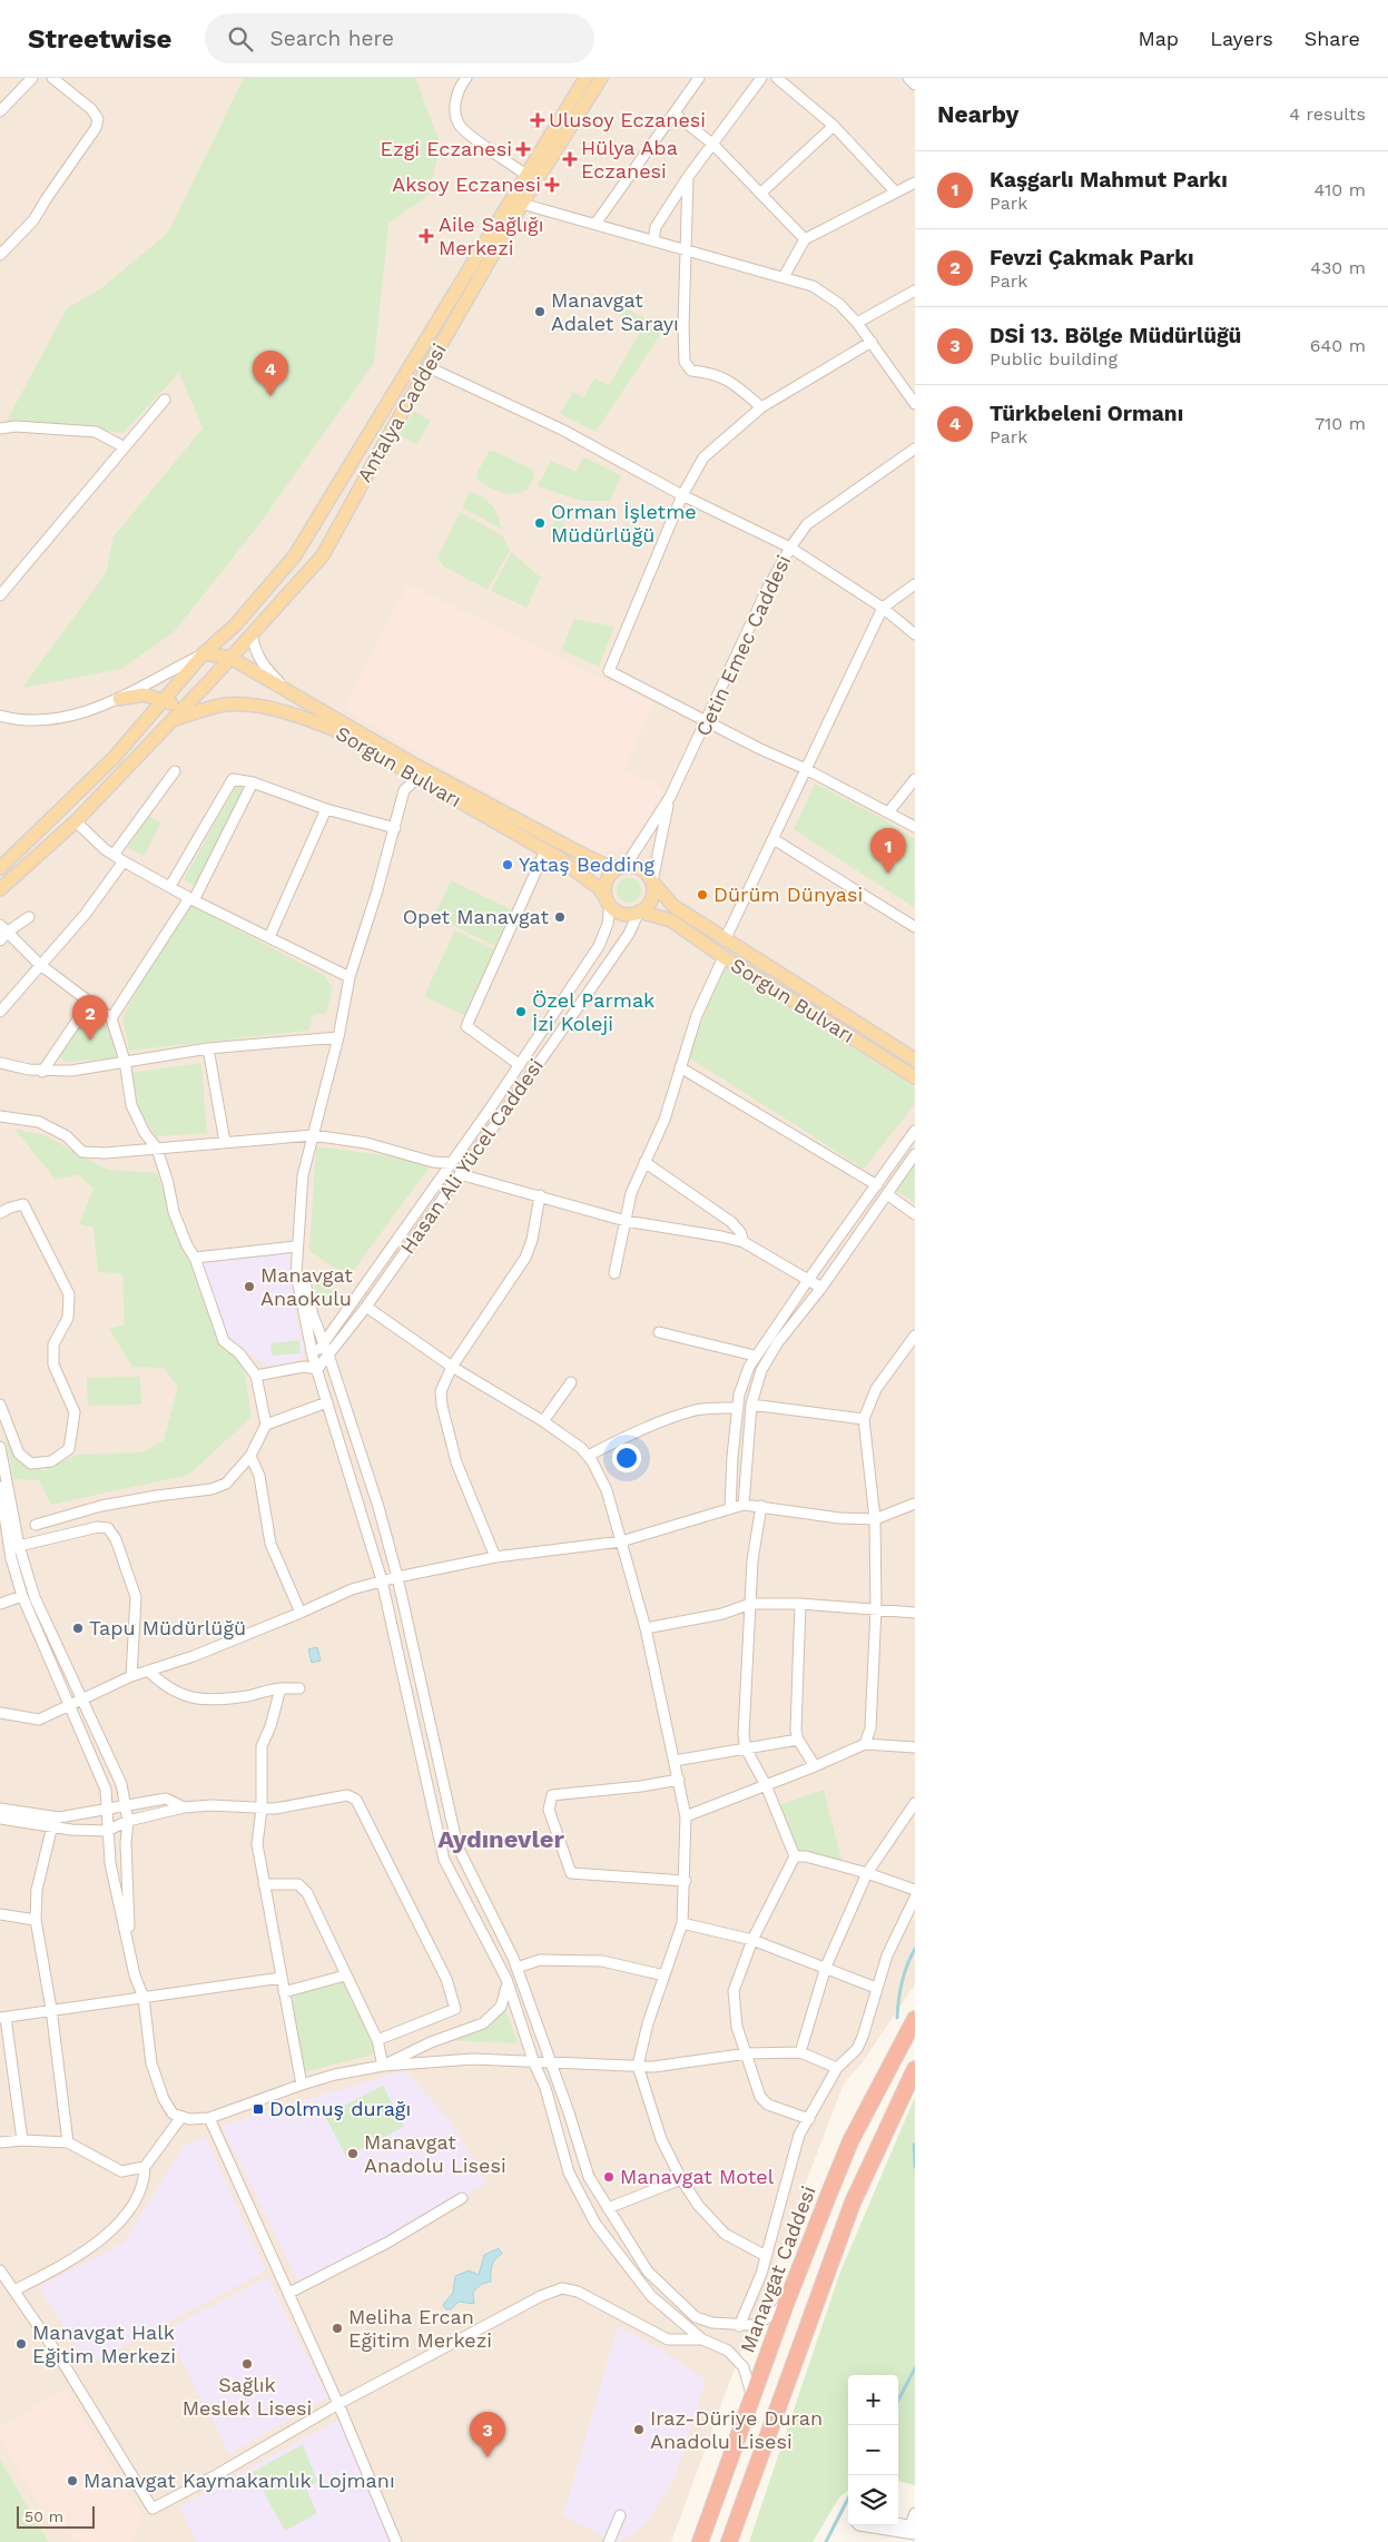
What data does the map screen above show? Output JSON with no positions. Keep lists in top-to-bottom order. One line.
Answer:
{"streets":{"highway":["Manavgat Caddesi"],"main road":["Antalya Caddesi","Sorgun Bulvarı"],"street":["Cetin Emec Caddesi","Hasan Ali Yücel Caddesi"]},"crossings":[["Antalya Caddesi","Sorgun Bulvarı"],["Sorgun Bulvarı","Hasan Ali Yücel Caddesi"]],"districts":["Aydınevler"],"places":{"health":["Ulusoy Eczanesi","Ezgi Eczanesi","Hülya Aba Eczanesi","Aksoy Eczanesi","Aile Sağlığı Merkezi"],"other":["Manavgat Adalet Sarayı","Orman İşletme Müdürlüğü","Yataş Bedding","Dürüm Dünyasi","Opet Manavgat","Özel Parmak İzi Koleji","Manavgat Anaokulu","Tapu Müdürlüğü","Manavgat Anadolu Lisesi","Manavgat Motel","Meliha Ercan Eğitim Merkezi","Manavgat Halk Eğitim Merkezi","Sağlık Meslek Lisesi","Iraz-Düriye Duran Anadolu Lisesi","Manavgat Kaymakamlık Lojmanı"],"transit":["Dolmuş durağı"]},"scale_bar":"50 m","page":{"header":"Streetwise","search":"Search here","nav":["Map","Layers","Share"],"heading":["Nearby","4 results"],"list":[{"mark":"1","name":"Kaşgarlı Mahmut Parkı","note":"Park","value":"410 m"},{"mark":"2","name":"Fevzi Çakmak Parkı","note":"Park","value":"430 m"},{"mark":"3","name":"DSİ 13. Bölge Müdürlüğü","note":"Public building","value":"640 m"},{"mark":"4","name":"Türkbeleni Ormanı","note":"Park","value":"710 m"}],"pins":["4","1","2","3"],"map_buttons":["+","−"],"scale":"50 m"}}
